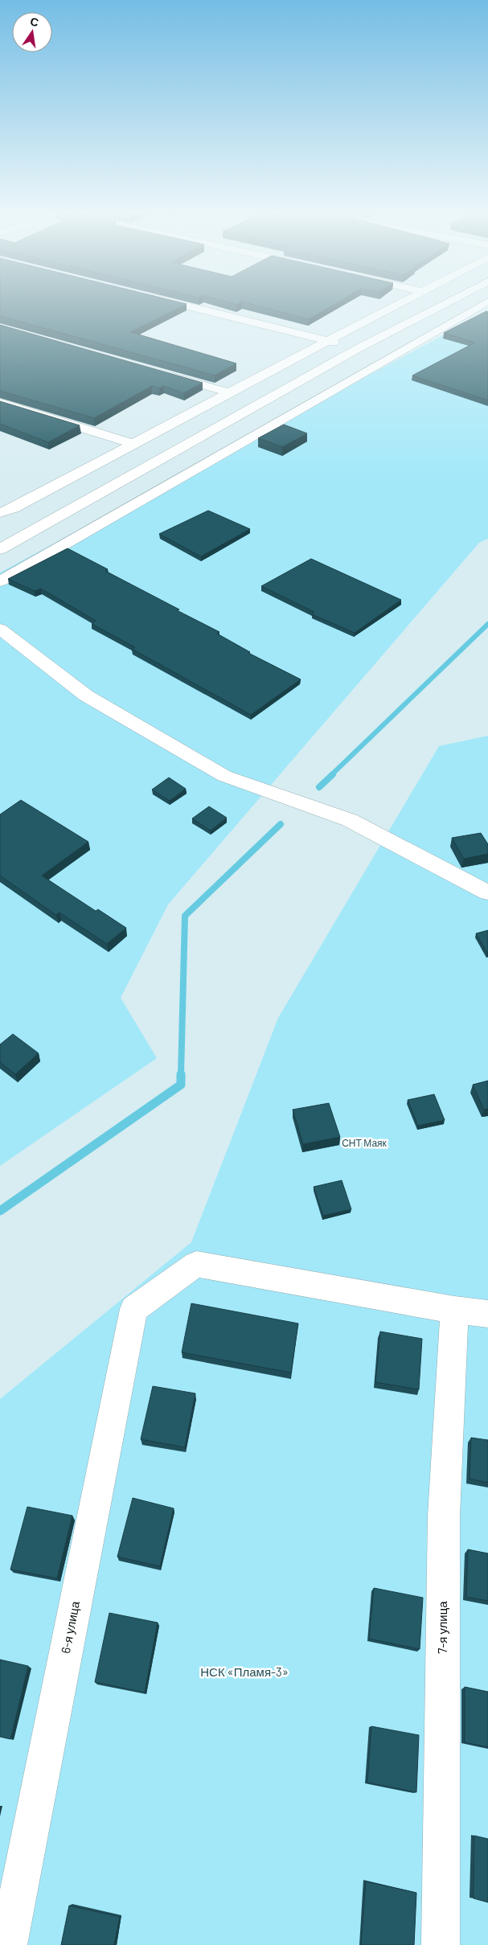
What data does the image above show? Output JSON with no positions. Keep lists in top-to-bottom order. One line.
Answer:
{"streets":{"street":["6-я улица","7-я улица"]},"crossings":[["6-я улица","7-я улица"]],"parks":["СНТ Маяк","НСК «Пламя-3»"],"north":"top"}
